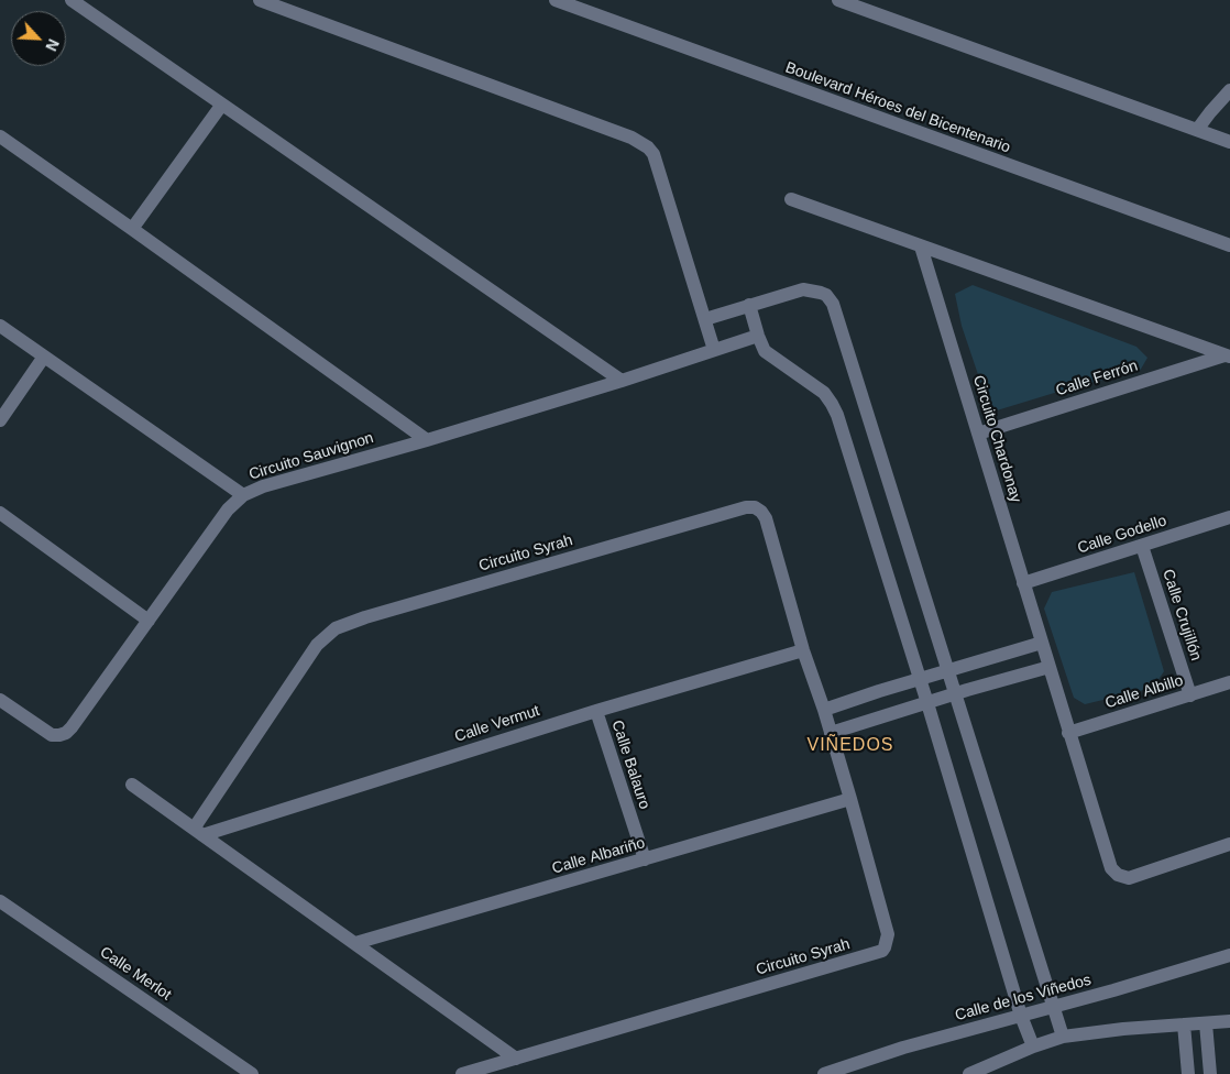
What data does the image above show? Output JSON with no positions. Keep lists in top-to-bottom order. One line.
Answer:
{"streets":{"street":["Boulevard Héroes del Bicentenario","Calle Ferrón","Circuito Chardonay","Circuito Sauvignon","Calle Godello","Circuito Syrah","Calle Crujillón","Calle Albillo","Calle Vermut","Calle Balauro","Calle Albariño","Calle Merlot","Calle de los Viñedos"]},"crossings":[["Calle Ferrón","Circuito Chardonay"],["Circuito Chardonay","Calle Godello"],["Circuito Chardonay","Calle Albillo"],["Calle Godello","Calle Crujillón"],["Circuito Syrah","Calle Vermut"],["Circuito Syrah","Calle Albariño"],["Calle Crujillón","Calle Albillo"],["Calle Vermut","Calle Balauro"],["Calle Balauro","Calle Albariño"]],"districts":["VIÑEDOS"],"north":"bottom right"}
